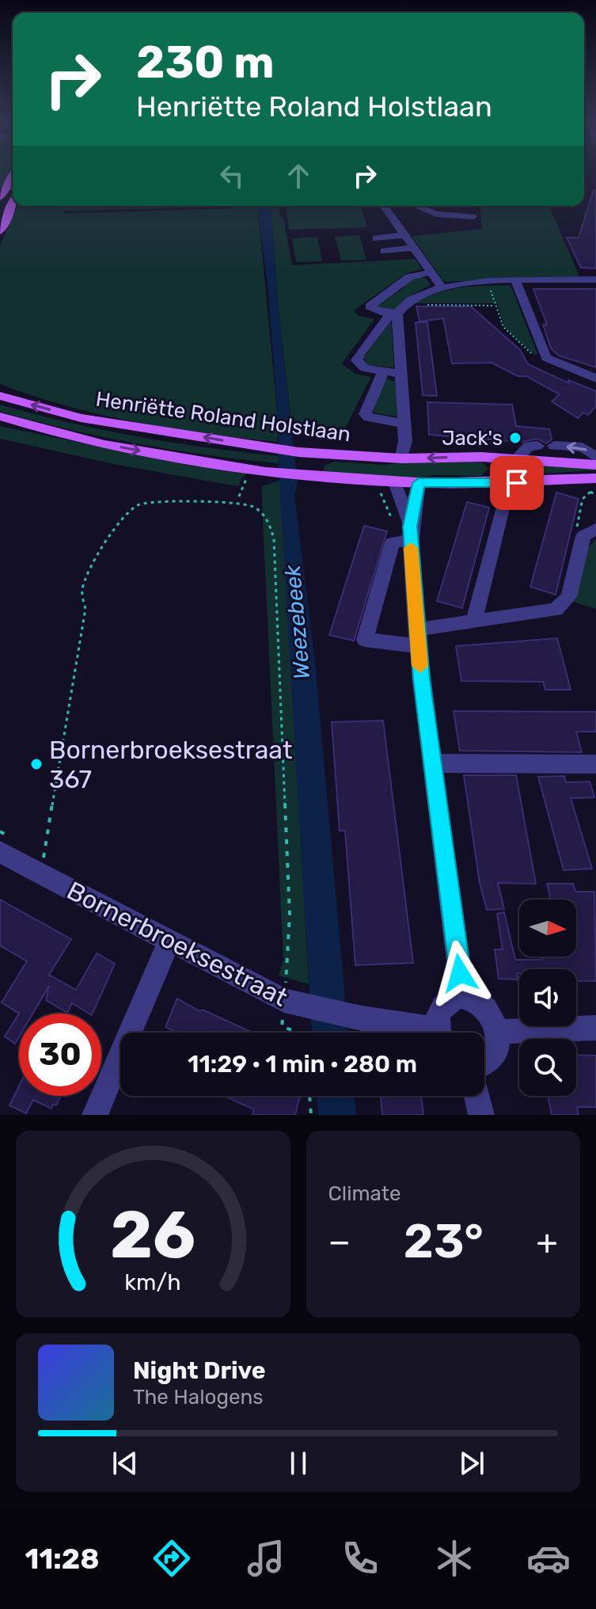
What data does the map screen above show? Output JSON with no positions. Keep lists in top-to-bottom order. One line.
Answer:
{"streets":{"main road":["Henriëtte Roland Holstlaan"],"street":["Bornerbroeksestraat"]},"water":["Weezebeek"],"places":["Jack's","Bornerbroeksestraat 367"],"north":"right","page":{"turn":["230 m","Henriëtte Roland Holstlaan"],"limit":"30","trip":"11:29 · 1 min · 280 m","tile":"Climate","heat":["−","23°","+"],"song":["Night Drive","The Halogens"],"tabs":"11:28","gauge":["26","km/h"]}}
